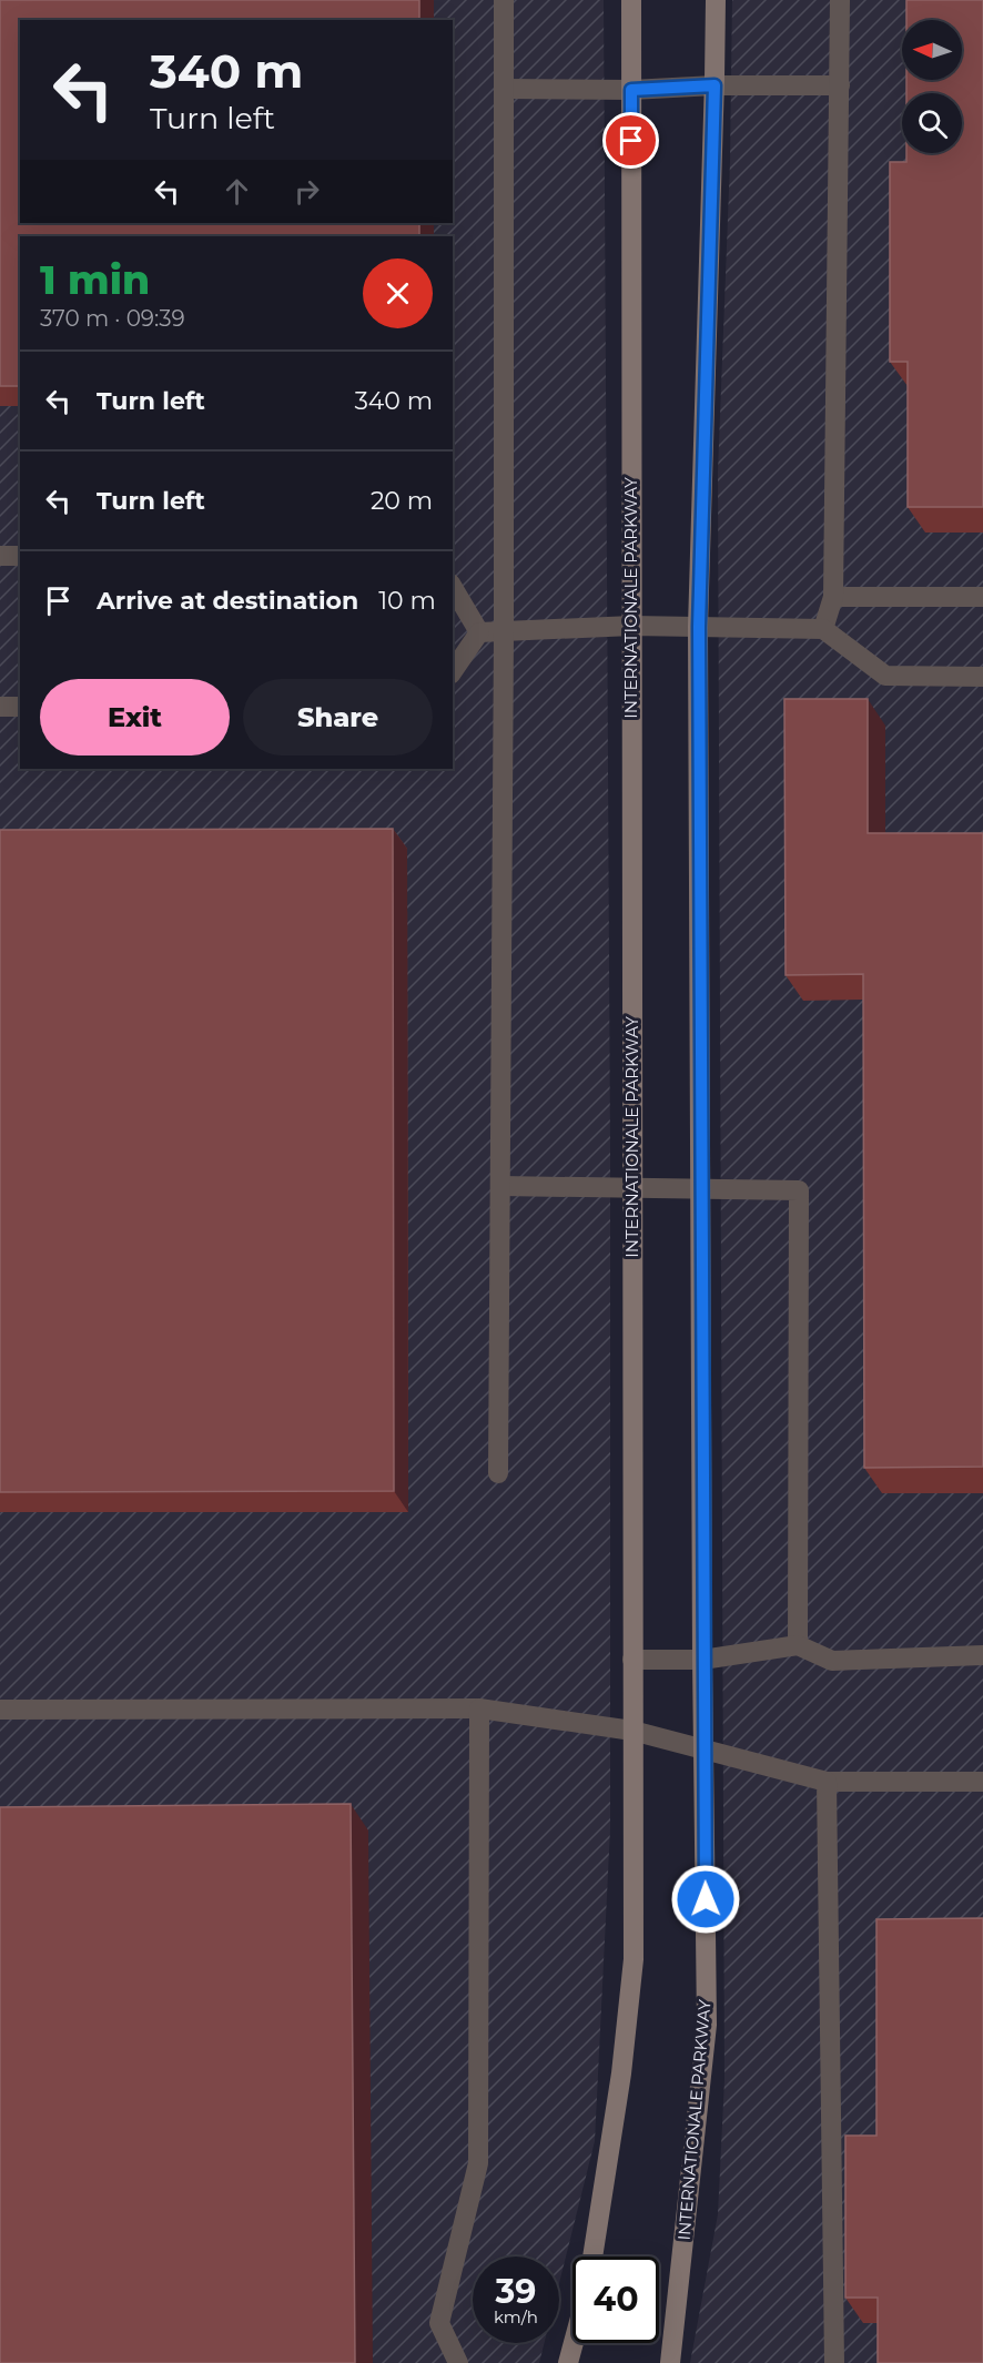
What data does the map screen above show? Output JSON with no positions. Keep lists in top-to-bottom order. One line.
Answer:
{"streets":{"street":["INTERNATIONALE PARKWAY"]},"north":"left","page":{"turn":["340 m","Turn left"],"heading":["1 min","370 m · 09:39"],"list":[{"name":"Turn left","value":"340 m"},{"name":"Turn left","value":"20 m"},{"name":"Arrive at destination","value":"10 m"}],"buttons":["Exit","Share"],"speed":"39 km/h","limit":"40"}}
